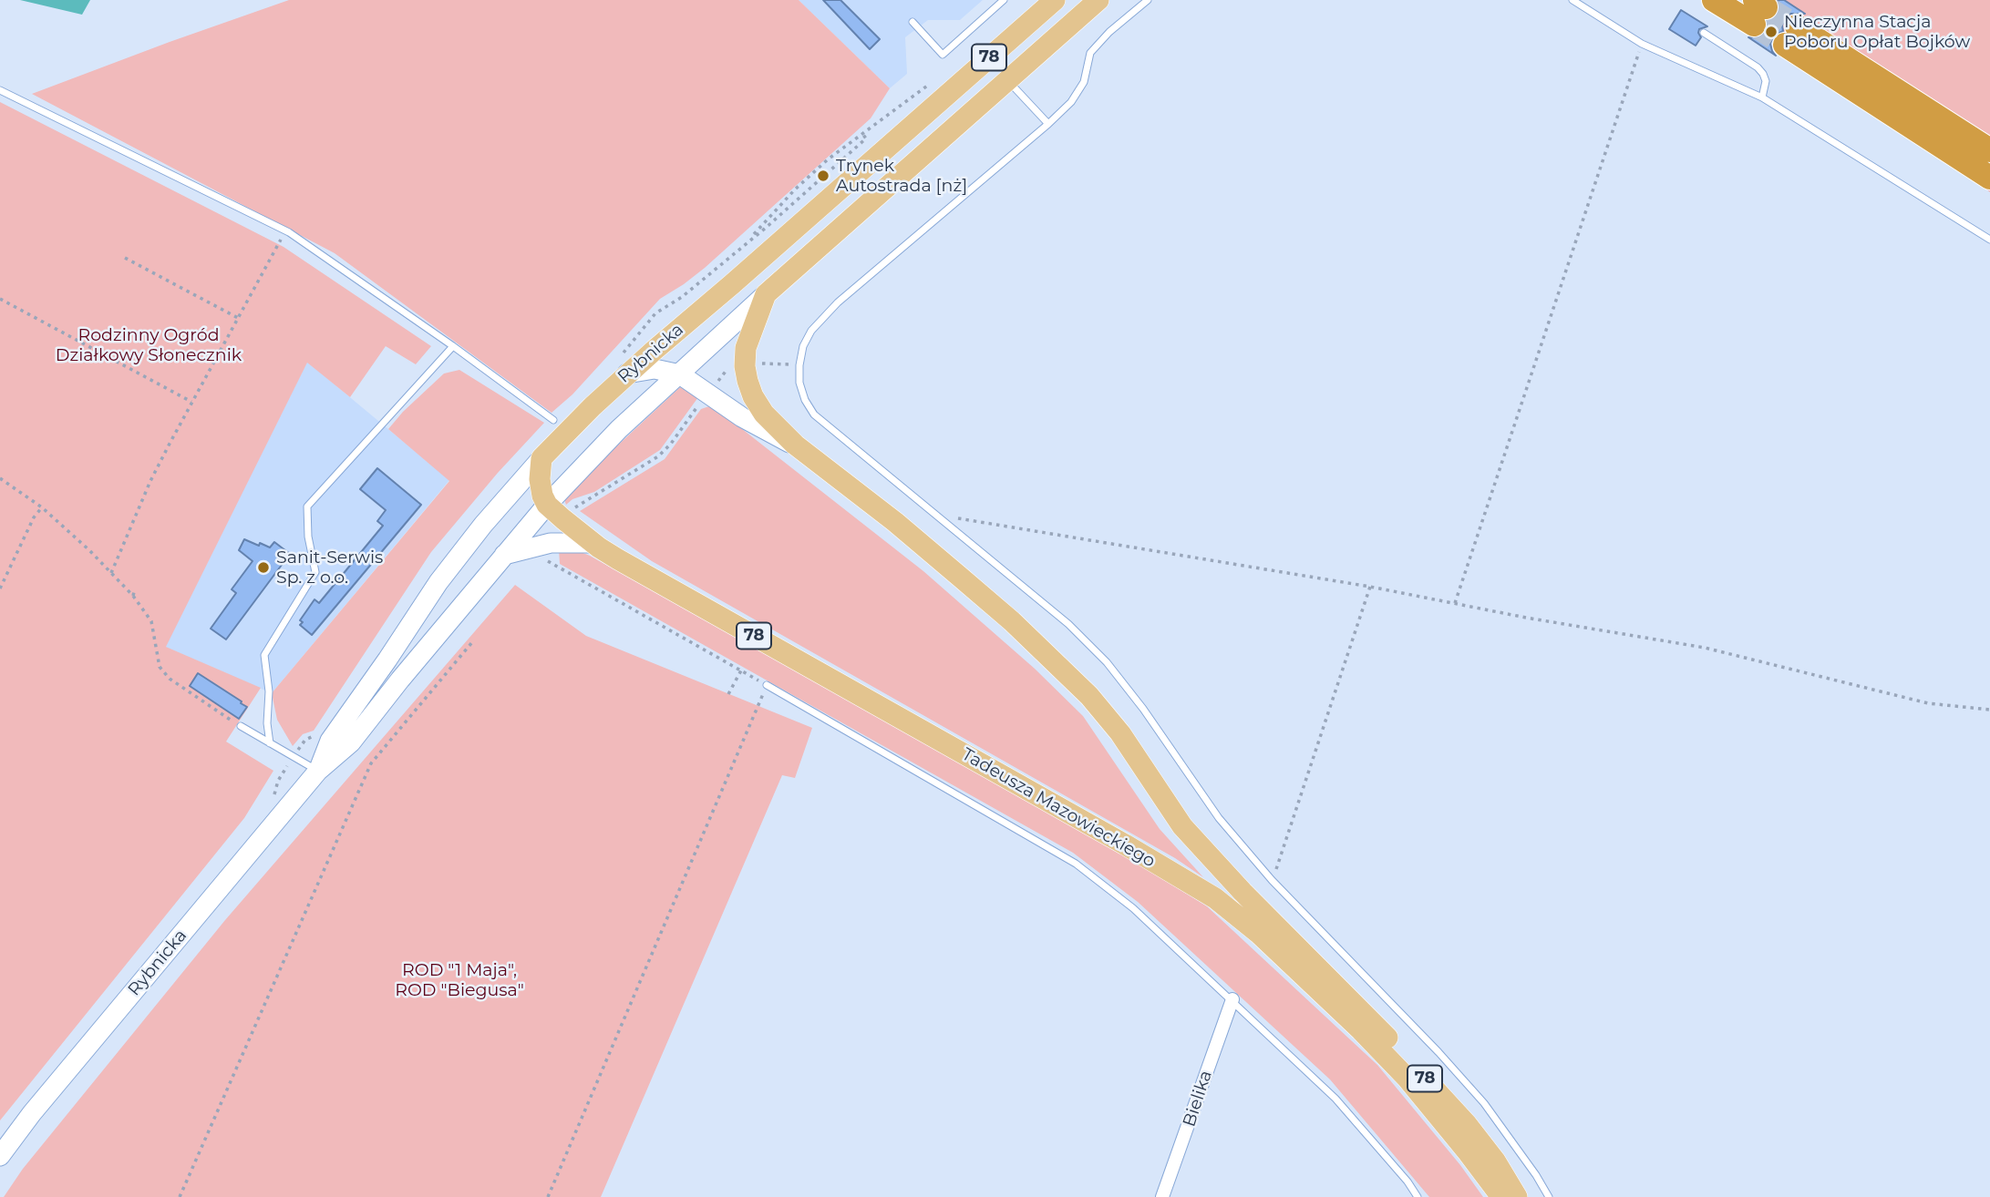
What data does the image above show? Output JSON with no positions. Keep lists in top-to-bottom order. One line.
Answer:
{"streets":{"main road":["78","Rybnicka","Tadeusza Mazowieckiego"],"street":["Bielika"]},"crossings":[["78","Rybnicka"],["Rybnicka","Tadeusza Mazowieckiego"]],"parks":["Rodzinny Ogród Działkowy Słonecznik","ROD \"1 Maja\", ROD \"Biegusa\""],"places":["Nieczynna Stacja Poboru Opłat Bojków","Trynek Autostrada [nż]","Sanit-Serwis Sp. z o.o."]}
